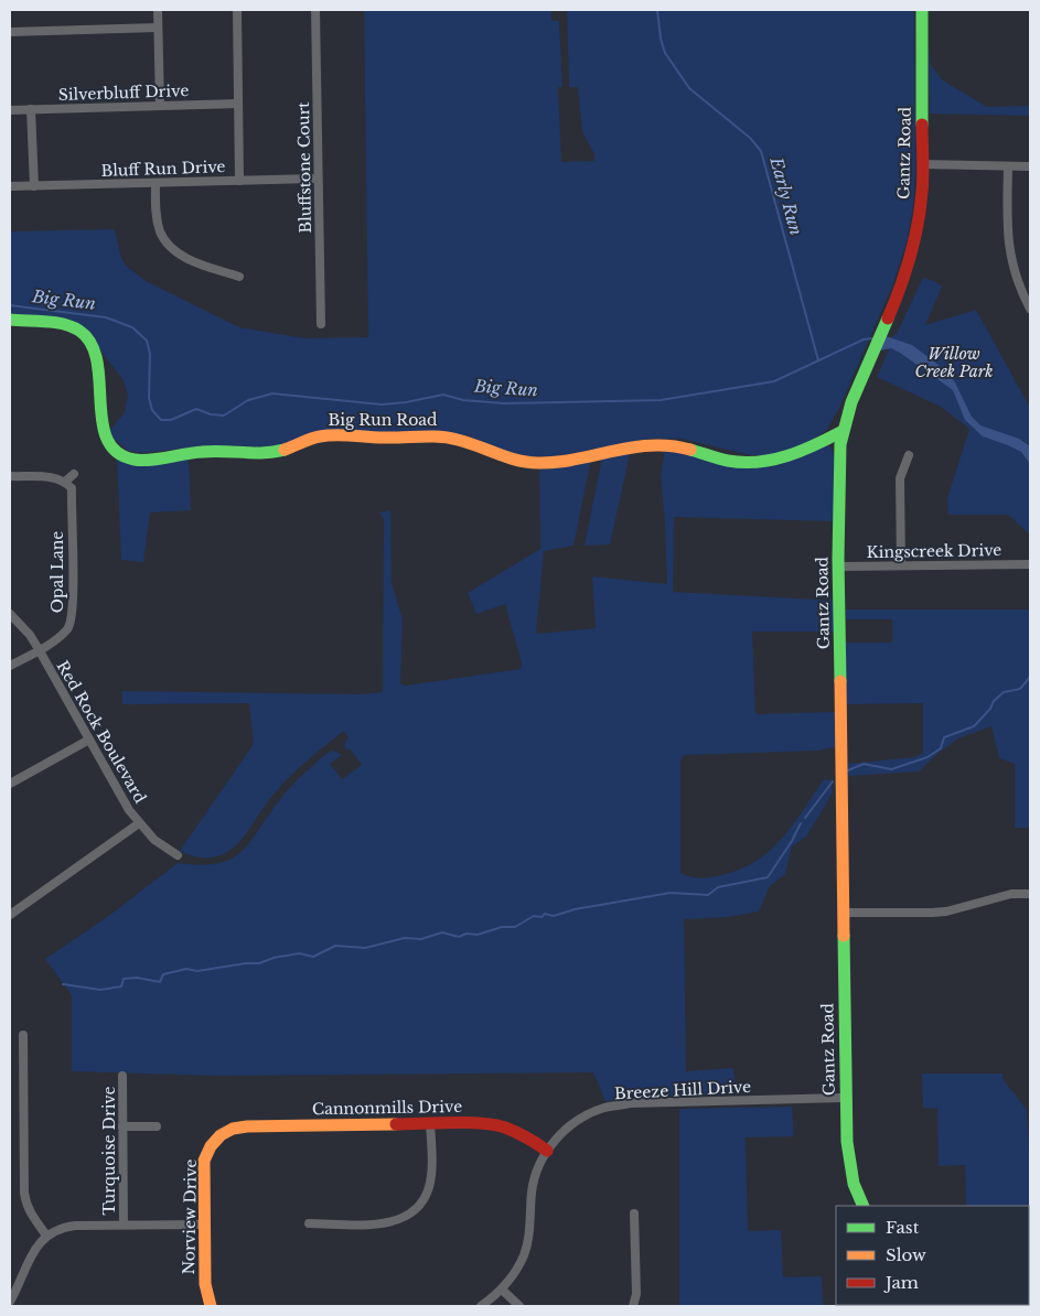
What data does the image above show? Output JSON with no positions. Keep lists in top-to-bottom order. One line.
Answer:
{"streets":{"street":["Silverbluff Drive","Gantz Road","Bluffstone Court","Bluff Run Drive","Big Run Road","Kingscreek Drive","Opal Lane","Red Rock Boulevard","Breeze Hill Drive","Cannonmills Drive","Turquoise Drive","Norview Drive"]},"crossings":[["Gantz Road","Big Run Road"],["Gantz Road","Kingscreek Drive"],["Gantz Road","Breeze Hill Drive"],["Bluffstone Court","Bluff Run Drive"],["Opal Lane","Red Rock Boulevard"],["Breeze Hill Drive","Cannonmills Drive"],["Cannonmills Drive","Norview Drive"]],"water":["Early Run","Big Run"],"parks":["Willow Creek Park"],"legend":["Fast","Slow","Jam"]}
